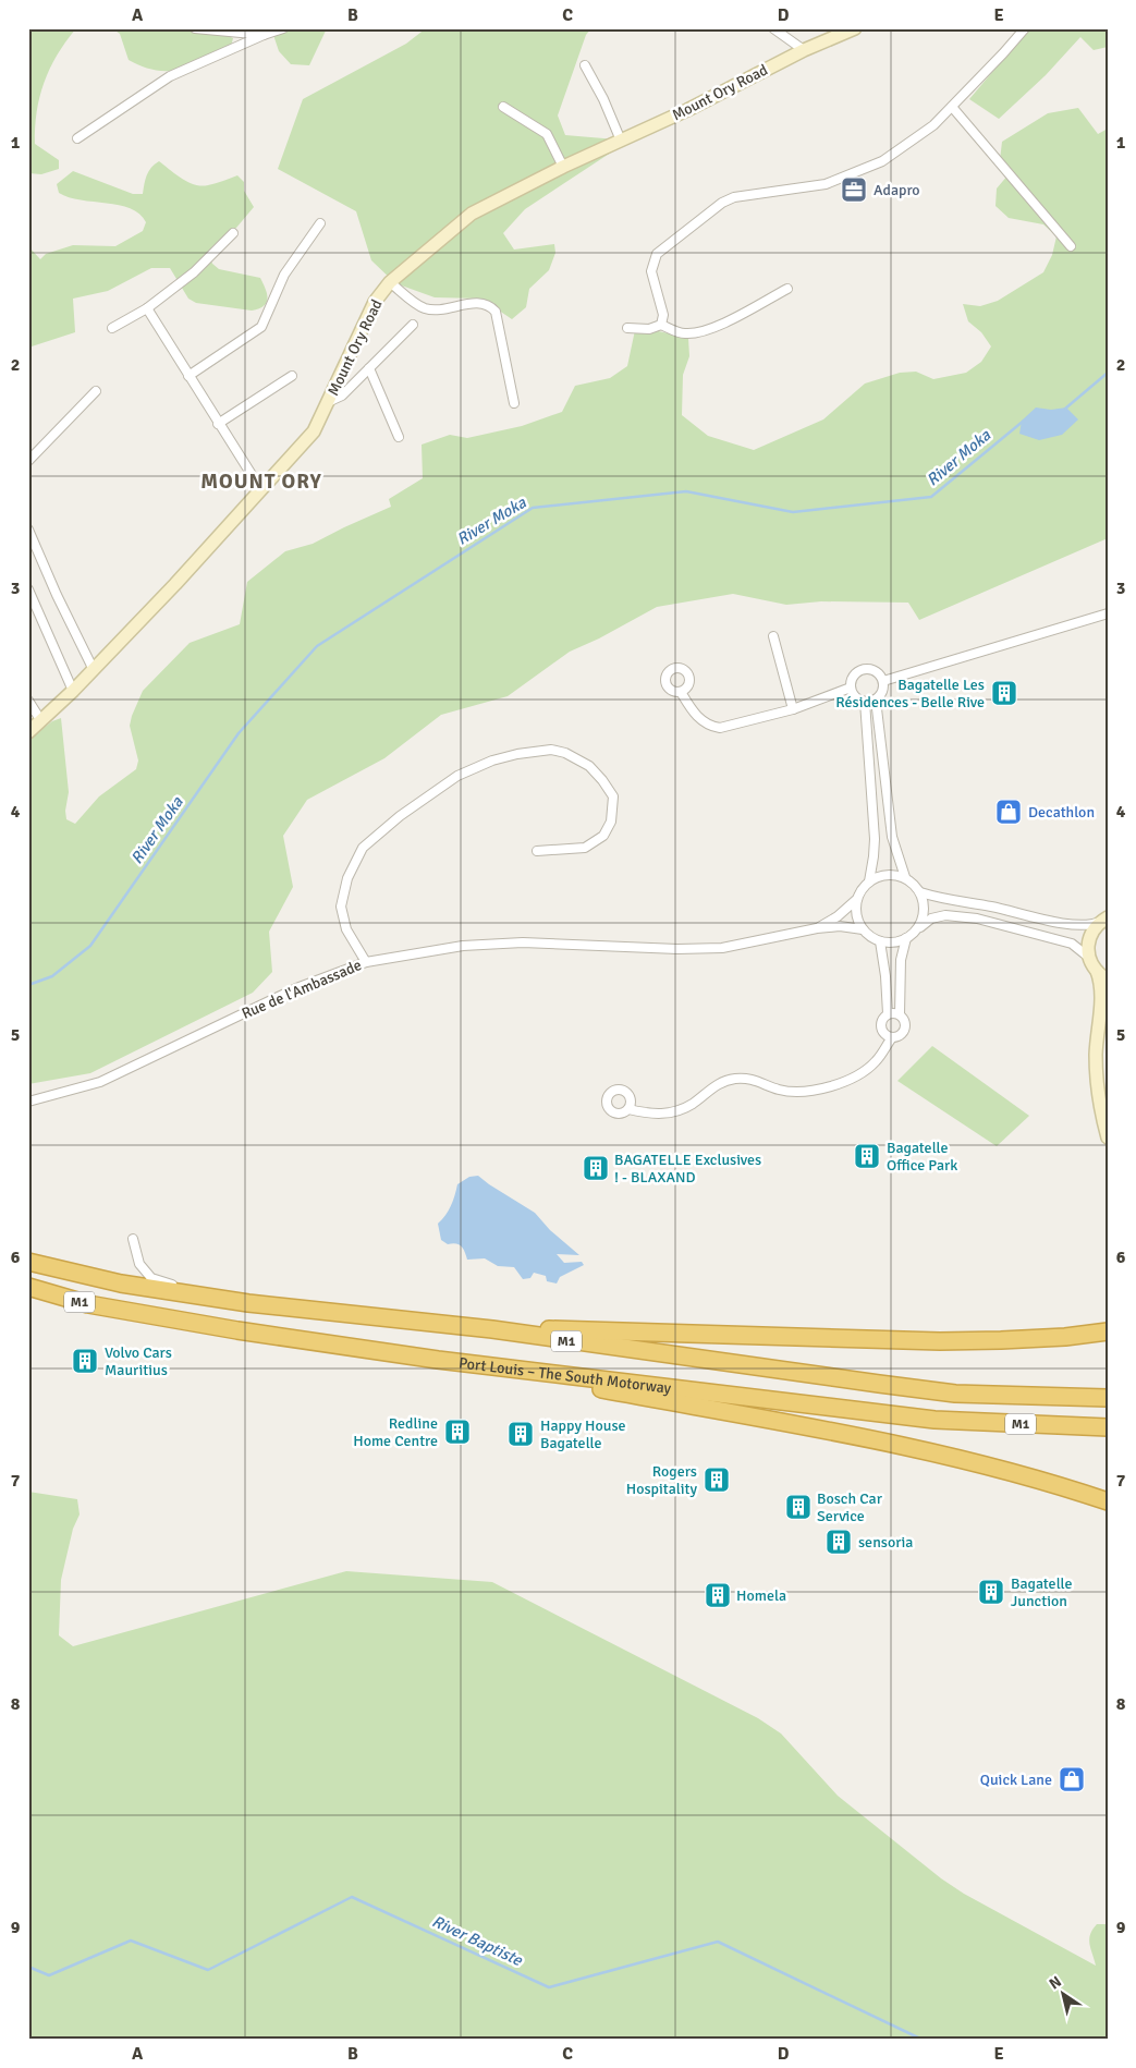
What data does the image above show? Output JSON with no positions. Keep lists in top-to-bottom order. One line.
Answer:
{"streets":{"highway":["M1","Port Louis – The South Motorway"],"main road":["Mount Ory Road"],"street":["Rue de l'Ambassade"]},"districts":["MOUNT ORY"],"water":["River Moka","River Baptiste"],"places":{"office":["Adapro"],"building":["Bagatelle Les Résidences - Belle Rive","Bagatelle Office Park","BAGATELLE Exclusives ! - BLAXAND","Volvo Cars Mauritius","Redline Home Centre","Happy House Bagatelle","Rogers Hospitality","Bosch Car Service","sensoria","Bagatelle Junction","Homela"],"shop":["Decathlon","Quick Lane"]},"north":"top left","grid":{"columns":["A","B","C","D","E"],"rows":["1","2","3","4","5","6","7","8","9"]}}
